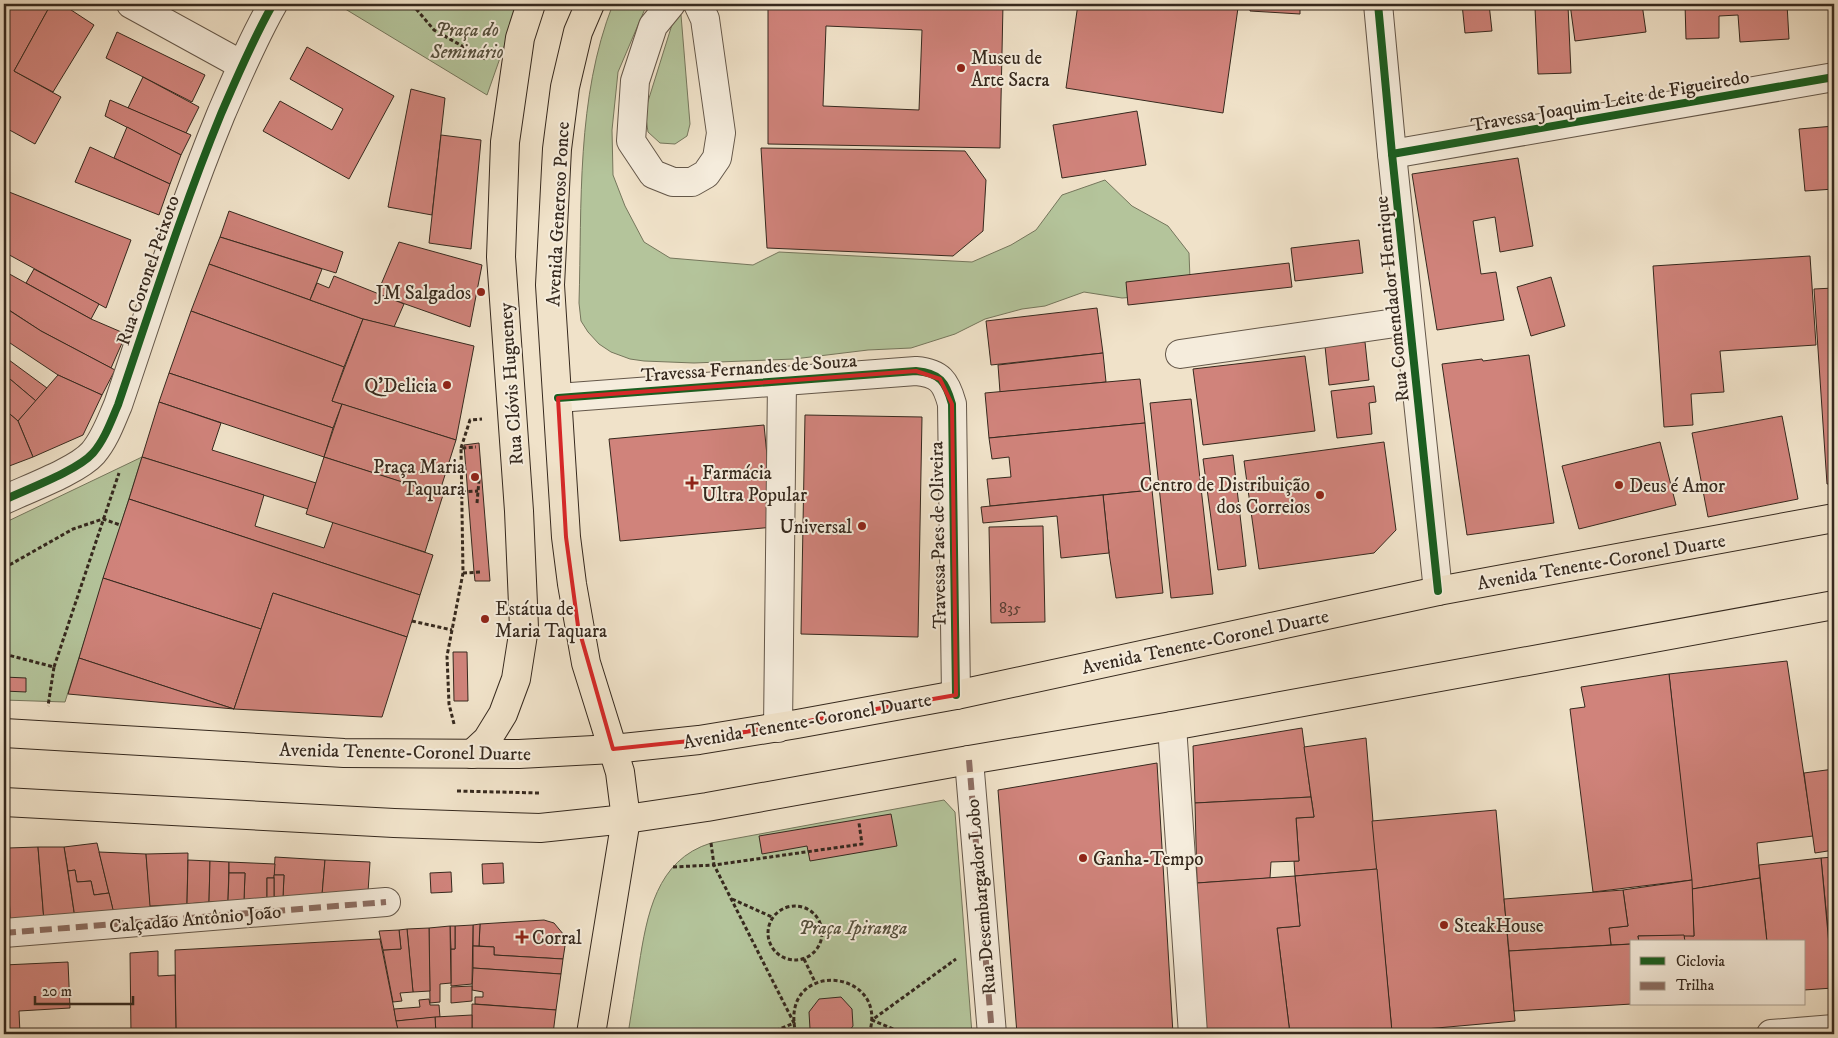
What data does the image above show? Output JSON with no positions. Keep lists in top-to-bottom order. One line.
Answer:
{"streets":{"main road":["Avenida Generoso Ponce","Rua Clóvis Hugueney","Avenida Tenente-Coronel Duarte"],"street":["Travessa Joaquim Leite de Figueiredo","Rua Coronel Peixoto","Rua Comendador Henrique","Travessa Fernandes de Souza","Travessa Paes de Oliveira","Rua Desembargador Lobo","Calçadão Antônio João"]},"crossings":[["Travessa Joaquim Leite de Figueiredo","Rua Comendador Henrique"],["Avenida Generoso Ponce","Travessa Fernandes de Souza"],["Avenida Generoso Ponce","Avenida Tenente-Coronel Duarte"],["Rua Comendador Henrique","Avenida Tenente-Coronel Duarte"],["Travessa Fernandes de Souza","Travessa Paes de Oliveira"],["Rua Clóvis Hugueney","Avenida Tenente-Coronel Duarte"],["Travessa Paes de Oliveira","Avenida Tenente-Coronel Duarte"]],"parks":["Praça do Seminário","Praça Ipiranga"],"places":{"other":["Museu de Arte Sacra","JM Salgados","Q'Delicia","Praça Maria Taquara","Deus é Amor","Centro de Distribuição dos Correios","Universal","Estátua de Maria Taquara","Ganha-Tempo","SteakHouse"],"health":["Farmácia Ultra Popular","Corral"]},"house_numbers":["835"],"legend":["Ciclovia","Trilha"],"scale_bar":"20 m"}
